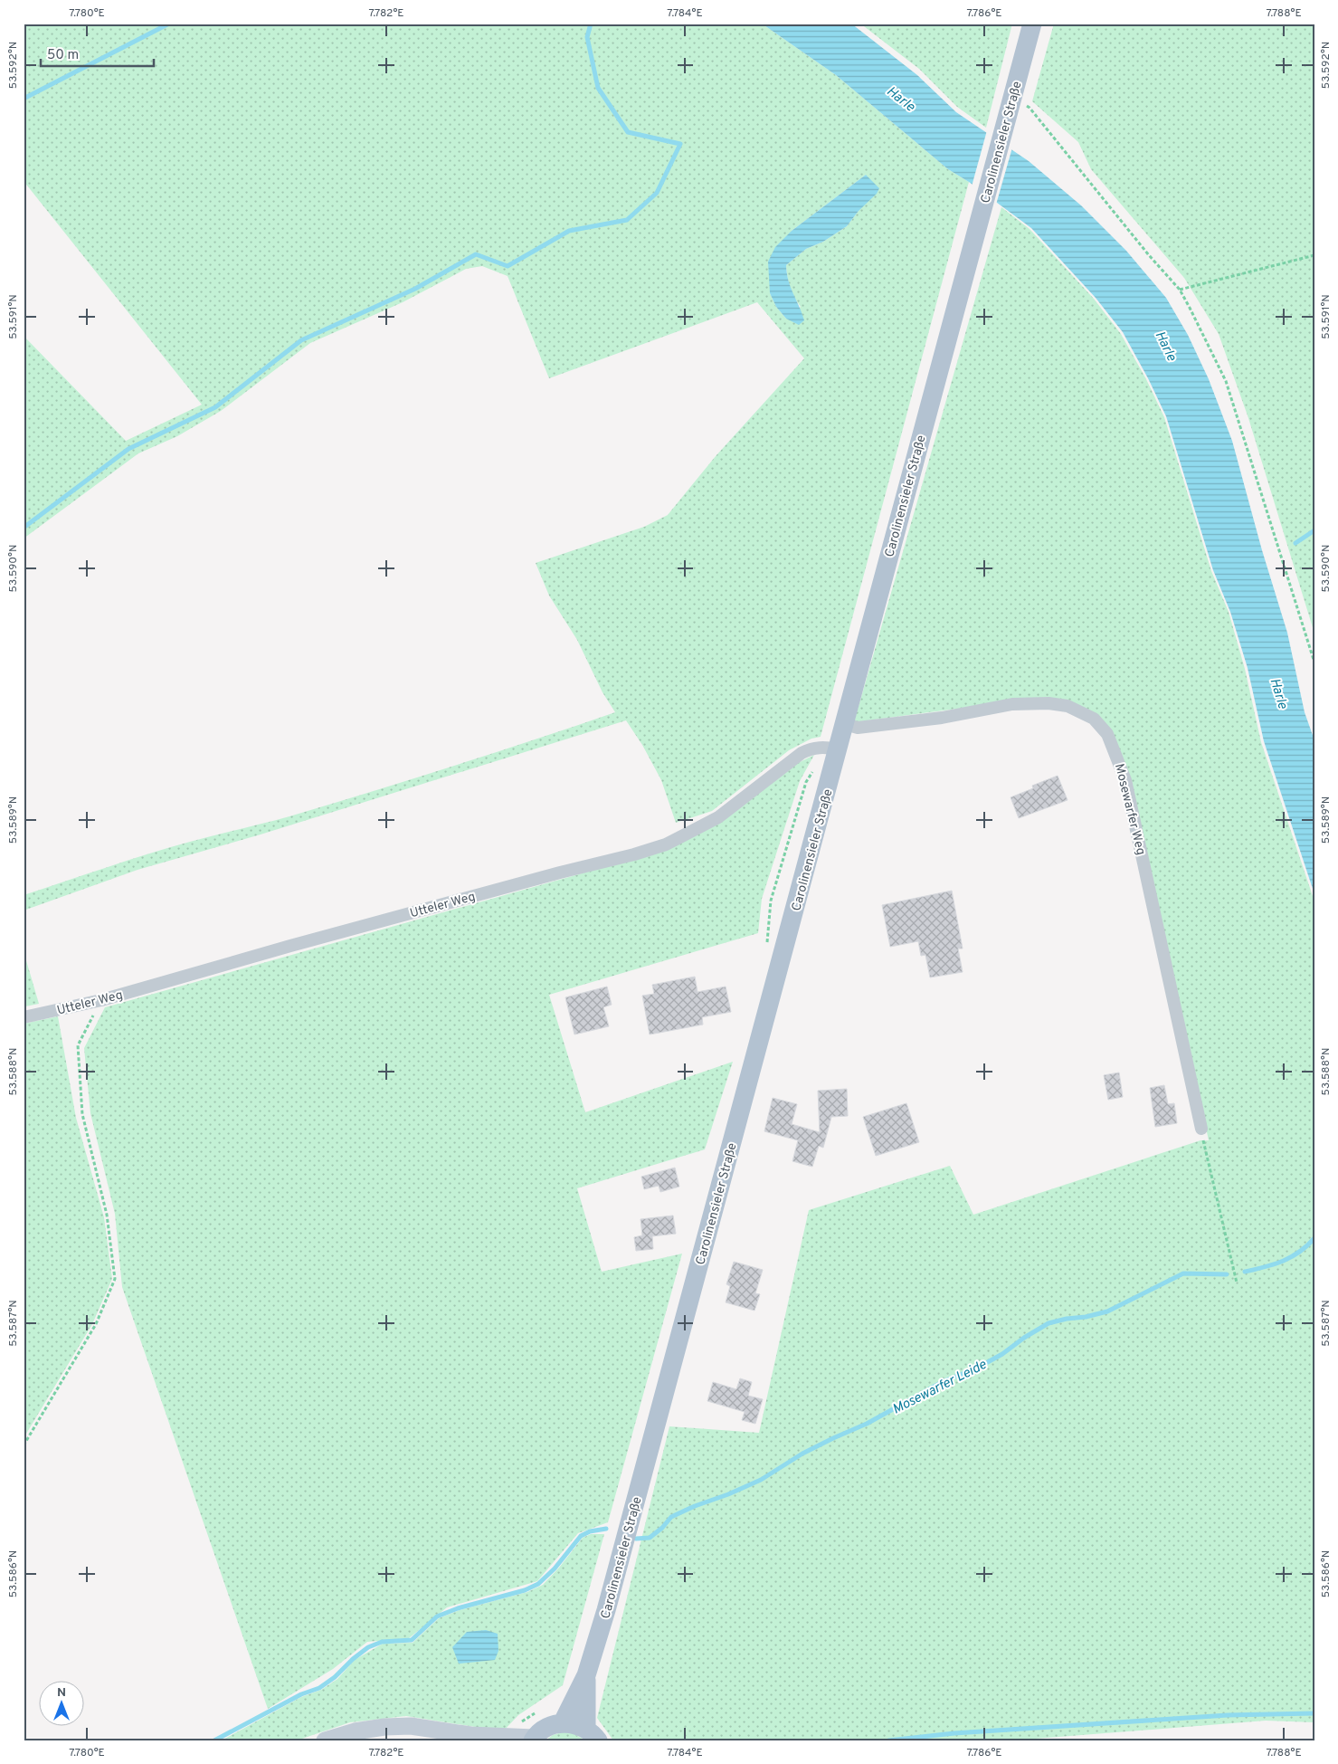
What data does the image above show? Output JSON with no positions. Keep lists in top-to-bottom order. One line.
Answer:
{"streets":{"main road":["Carolinensieler Straße"],"street":["Mosewarfer Weg","Utteler Weg"]},"crossings":[["Carolinensieler Straße","Mosewarfer Weg"],["Carolinensieler Straße","Utteler Weg"]],"water":["Harle","Mosewarfer Leide"],"scale_bar":"50 m","north":"top","coordinates":["7.780°E","7.782°E","7.784°E","7.786°E","7.788°E","53.592°N","53.591°N","53.590°N","53.589°N","53.588°N","53.587°N","53.586°N"]}
